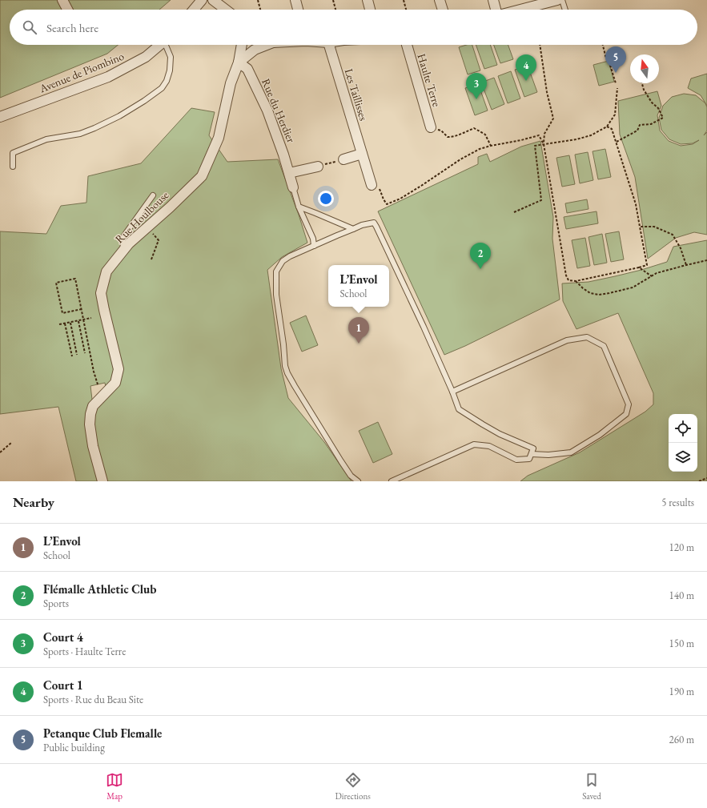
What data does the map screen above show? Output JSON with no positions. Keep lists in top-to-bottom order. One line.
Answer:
{"streets":{"street":["Avenue de Piombino","Haulte Terre","Les Taillisses","Rue du Herdier","Rue Houlbouse"]},"crossings":[["Rue du Herdier","Rue Houlbouse"]],"north":"top","page":{"search":"Search here","pins":["5","4","3","2","1"],"popup":["L’Envol","School"],"heading":["Nearby","5 results"],"list":[{"mark":"1","name":"L’Envol","note":"School","value":"120 m"},{"mark":"2","name":"Flémalle Athletic Club","note":"Sports","value":"140 m"},{"mark":"3","name":"Court 4","note":"Sports · Haulte Terre","value":"150 m"},{"mark":"4","name":"Court 1","note":"Sports · Rue du Beau Site","value":"190 m"},{"mark":"5","name":"Petanque Club Flemalle","note":"Public building","value":"260 m"}],"nav":["Map","Directions","Saved"]}}
